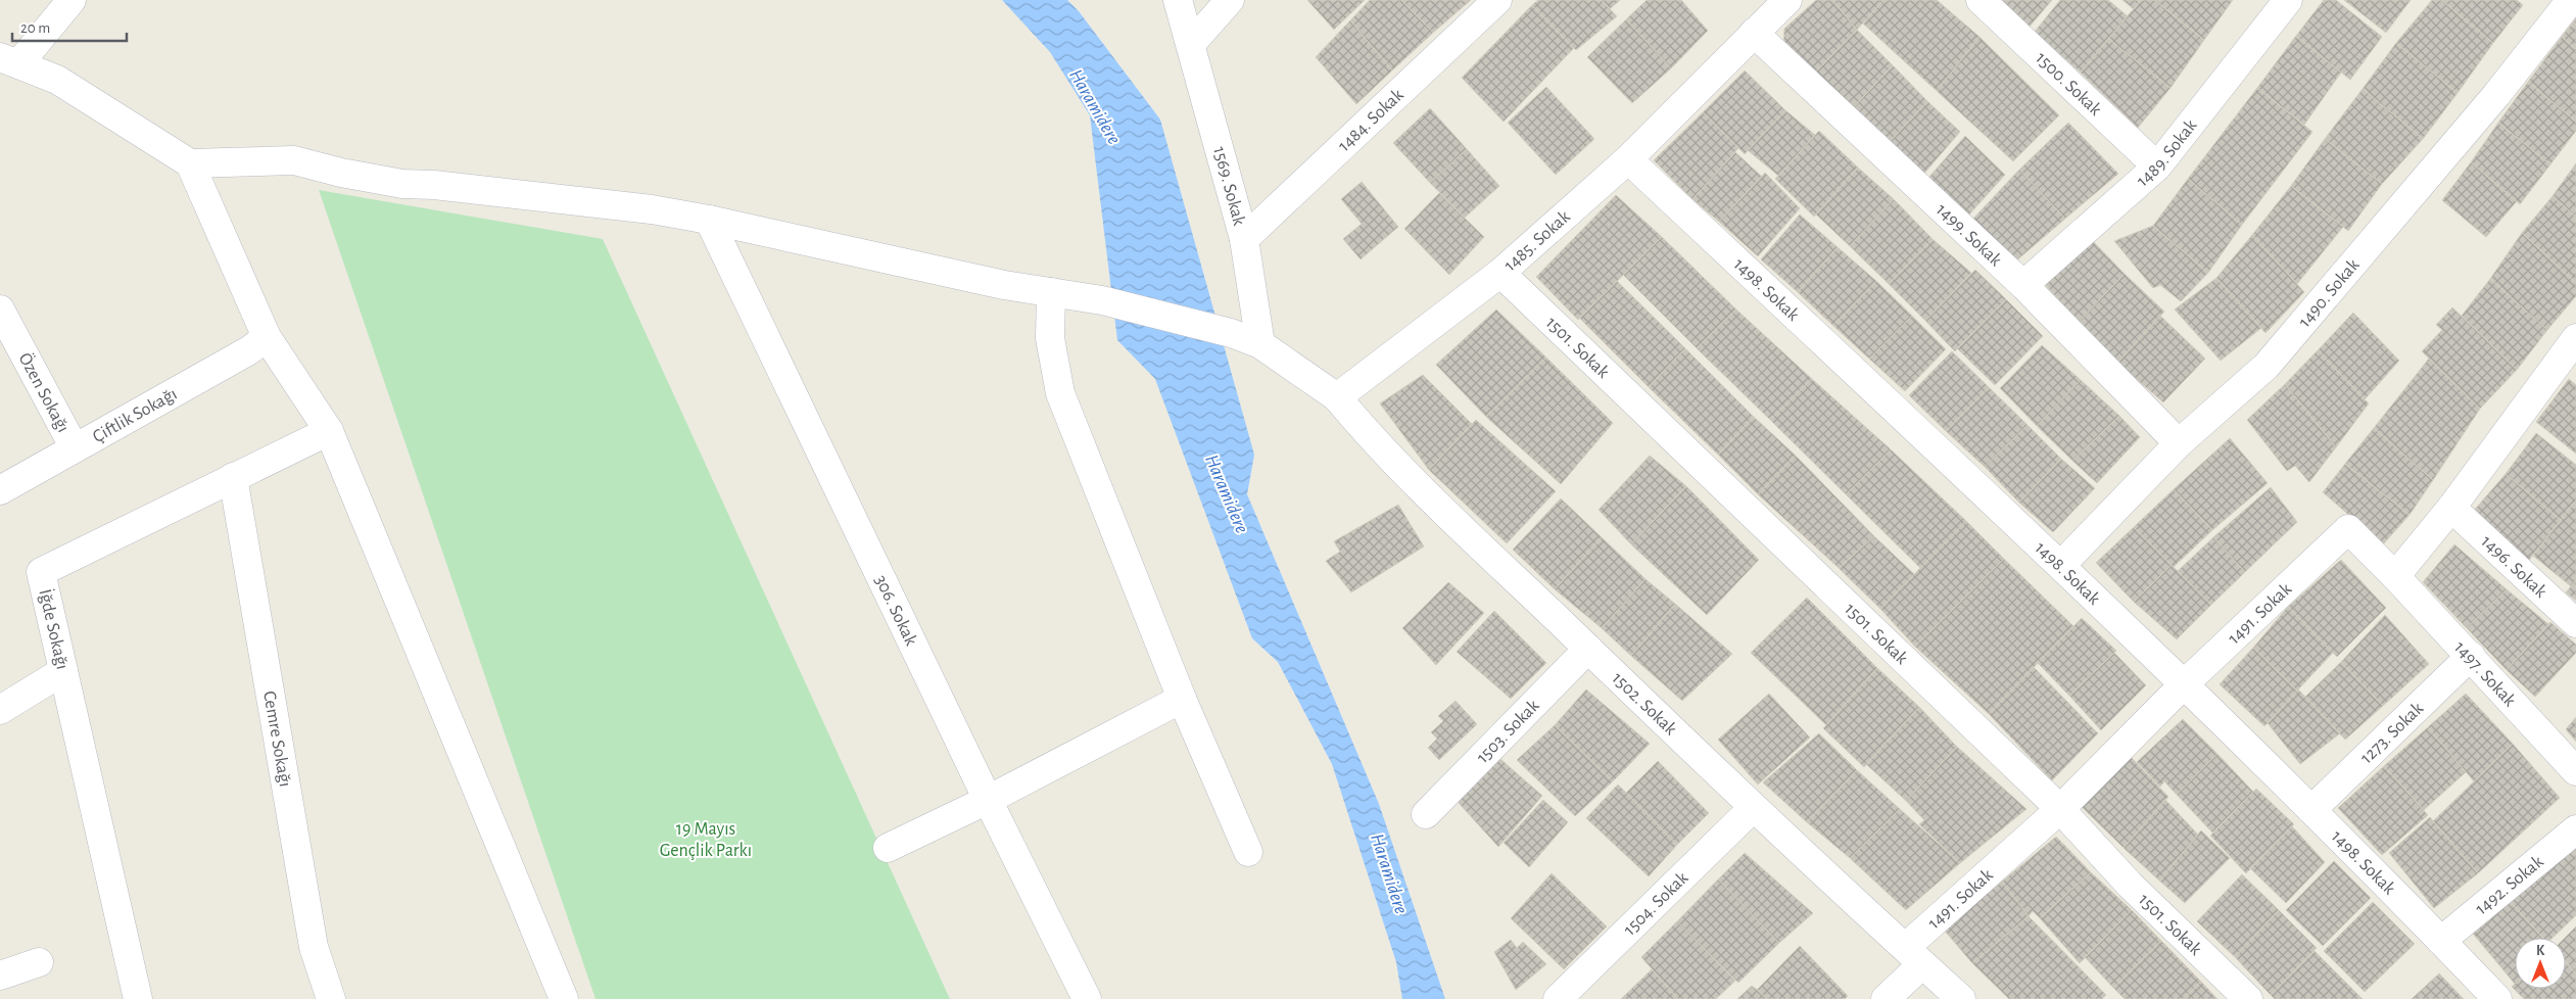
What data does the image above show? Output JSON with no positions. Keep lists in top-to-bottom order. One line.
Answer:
{"streets":{"street":["1500. Sokak","1484. Sokak","1489. Sokak","1569. Sokak","1499. Sokak","1485. Sokak","1498. Sokak","1490. Sokak","1501. Sokak","Özen Sokağı","Çiftlik Sokağı","1496. Sokak","306. Sokak","1491. Sokak","İğde Sokağı","1497. Sokak","1502. Sokak","1503. Sokak","1273. Sokak","Cemre Sokağı","1492. Sokak","1504. Sokak"]},"crossings":[["1500. Sokak","1489. Sokak"],["1484. Sokak","1569. Sokak"],["1489. Sokak","1499. Sokak"],["1499. Sokak","1485. Sokak"],["1499. Sokak","1490. Sokak"],["1485. Sokak","1498. Sokak"],["1485. Sokak","1501. Sokak"],["1485. Sokak","1502. Sokak"],["1498. Sokak","1490. Sokak"],["1498. Sokak","1491. Sokak"],["1498. Sokak","1273. Sokak"],["1498. Sokak","1492. Sokak"],["1501. Sokak","1491. Sokak"],["Özen Sokağı","Çiftlik Sokağı"],["1491. Sokak","1497. Sokak"],["1491. Sokak","1502. Sokak"],["İğde Sokağı","Cemre Sokağı"],["1497. Sokak","1273. Sokak"],["1502. Sokak","1503. Sokak"],["1502. Sokak","1504. Sokak"]],"water":["Haramidere"],"parks":["19 Mayıs Gençlik Parkı"],"scale_bar":"20 m","north":"top"}
